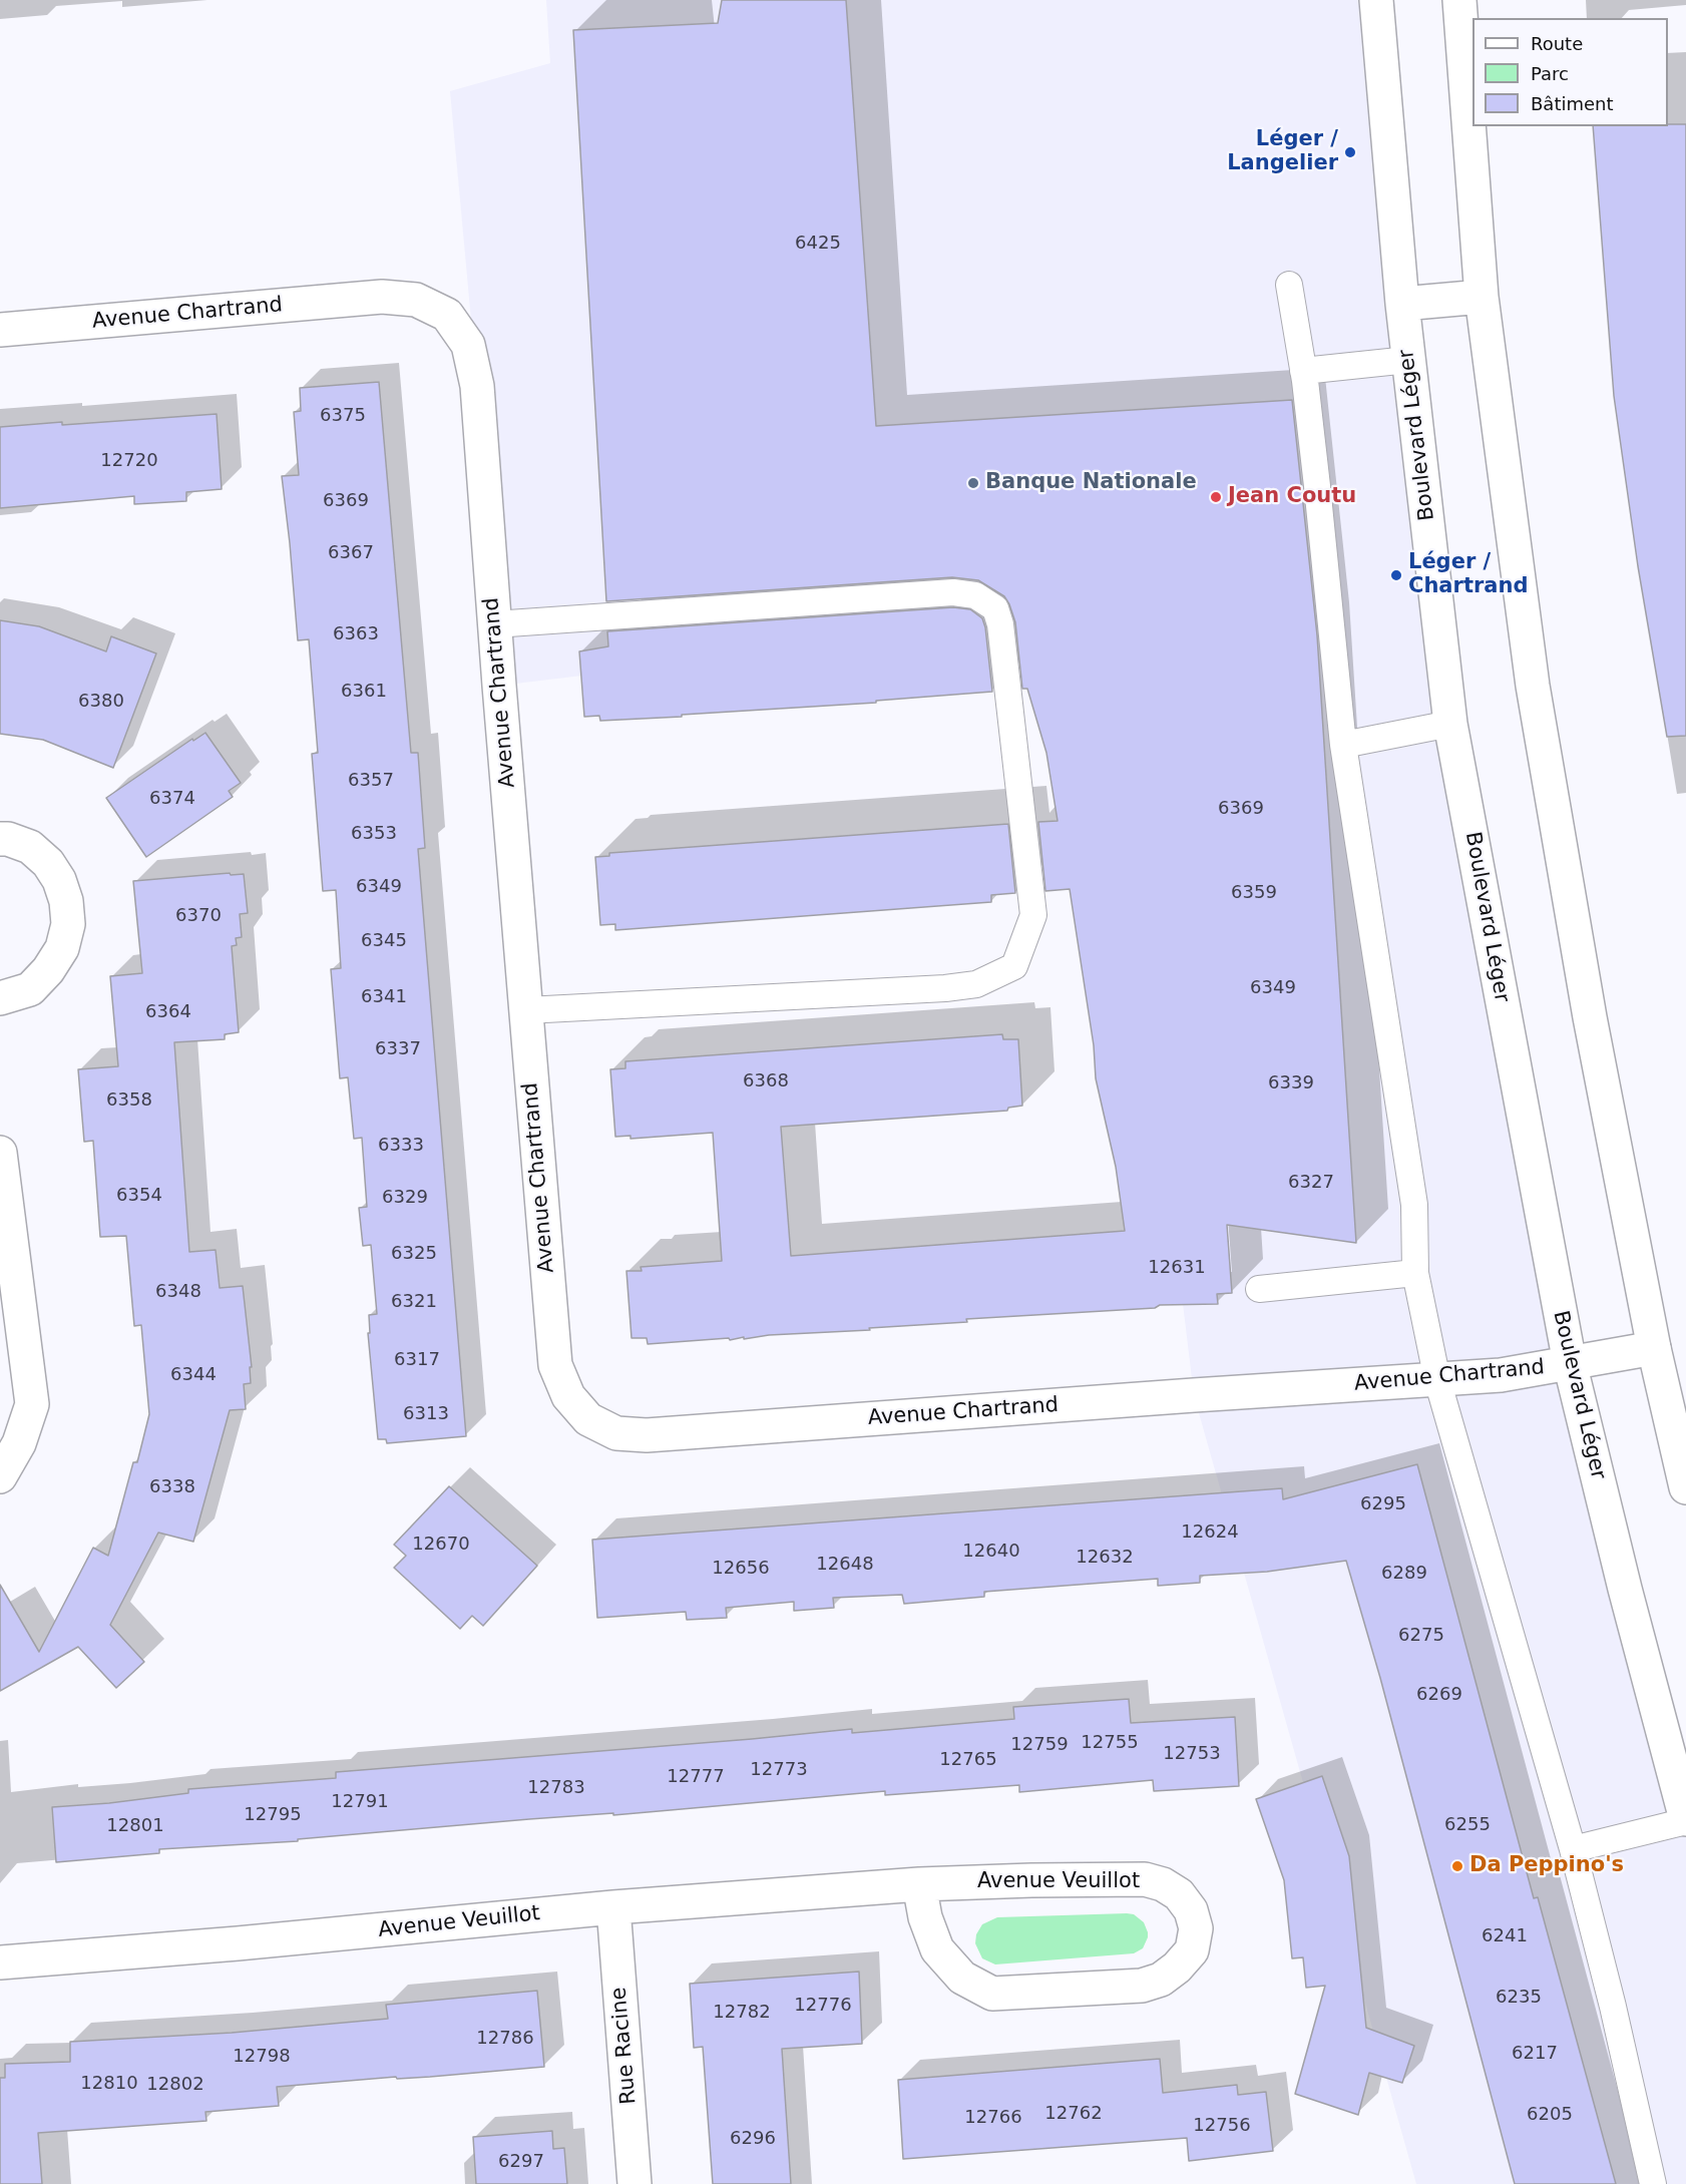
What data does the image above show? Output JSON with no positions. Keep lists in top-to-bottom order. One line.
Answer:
{"streets":{"street":["Avenue Chartrand","Boulevard Léger","Avenue Veuillot","Rue Racine"]},"crossings":[["Avenue Chartrand","Boulevard Léger"],["Avenue Veuillot","Rue Racine"]],"places":["Léger / Langelier","Banque Nationale","Jean Coutu","Léger / Chartrand","Da Peppino's"],"house_numbers":["6425","6375","12720","6369","6367","6363","6361","6380","6357","6374","6369","6353","6349","6359","6370","6345","6349","6341","6364","6337","6368","6339","6358","6333","6327","6354","6329","6325","12631","6348","6321","6317","6344","6313","6338","6295","12624","12670","12640","12632","12648","12656","6289","6275","6269","12755","12759","12753","12765","12773","12777","12783","12791","12795","6255","12801","6241","6235","12776","12782","12786","6217","12798","12810","12802","12762","6205","12766","12756","6296","6297"],"legend":["Route","Parc","Bâtiment"]}
